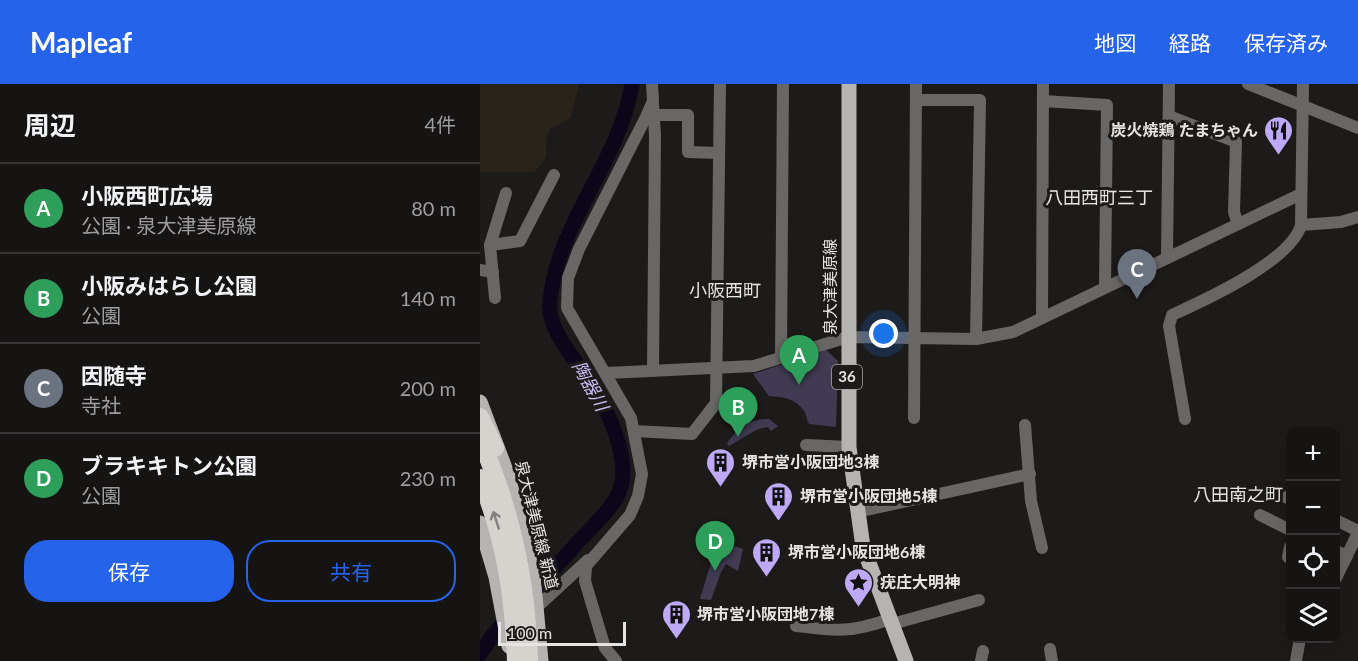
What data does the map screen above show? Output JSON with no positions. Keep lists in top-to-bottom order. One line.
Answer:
{"streets":{"main road":["泉大津美原線","36","泉大津美原線 新道"]},"districts":["八田西町三丁","小阪西町","八田南之町"],"water":["陶器川"],"places":{"restaurant":["炭火焼鶏 たまちゃん"],"building":["堺市営小阪団地3棟","堺市営小阪団地5棟","堺市営小阪団地6棟","堺市営小阪団地7棟"],"place":["疣庄大明神"]},"scale_bar":"100 m","page":{"header":"Mapleaf","nav":["地図","経路","保存済み"],"heading":["周辺","4件"],"list":[{"mark":"A","name":"小阪西町広場","note":"公園 · 泉大津美原線","value":"80 m"},{"mark":"B","name":"小阪みはらし公園","note":"公園","value":"140 m"},{"mark":"C","name":"因随寺","note":"寺社","value":"200 m"},{"mark":"D","name":"ブラキキトン公園","note":"公園","value":"230 m"}],"pins":["C","A","B","D"],"map_buttons":["+","−"],"buttons":["保存","共有"],"scale":"100 m"}}
